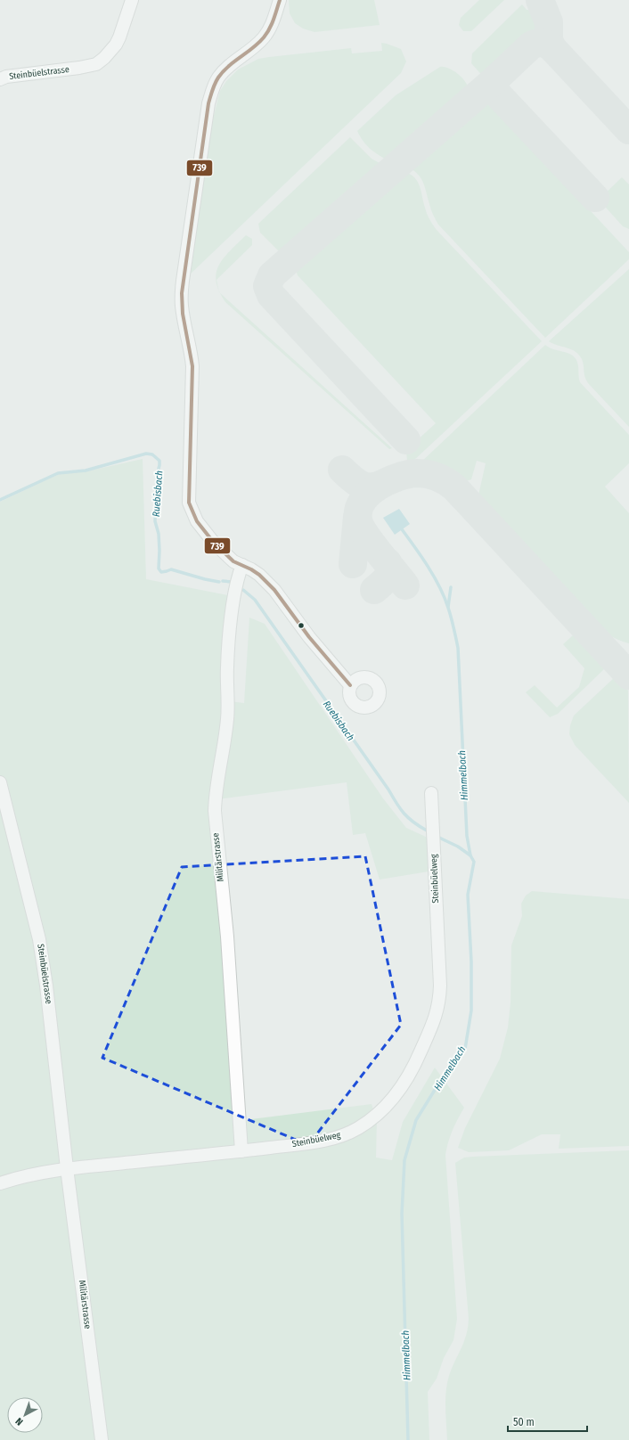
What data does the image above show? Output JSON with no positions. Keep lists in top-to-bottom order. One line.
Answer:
{"streets":{"street":["Steinbüelstrasse","Militärstrasse","Steinbüelweg"]},"crossings":[["Steinbüelstrasse","Militärstrasse"],["Steinbüelstrasse","Steinbüelweg"],["Militärstrasse","Steinbüelweg"]],"water":["Ruebisbach","Himmelbach"],"lines":["transit line 739"],"scale_bar":"50 m","north":"bottom left"}
